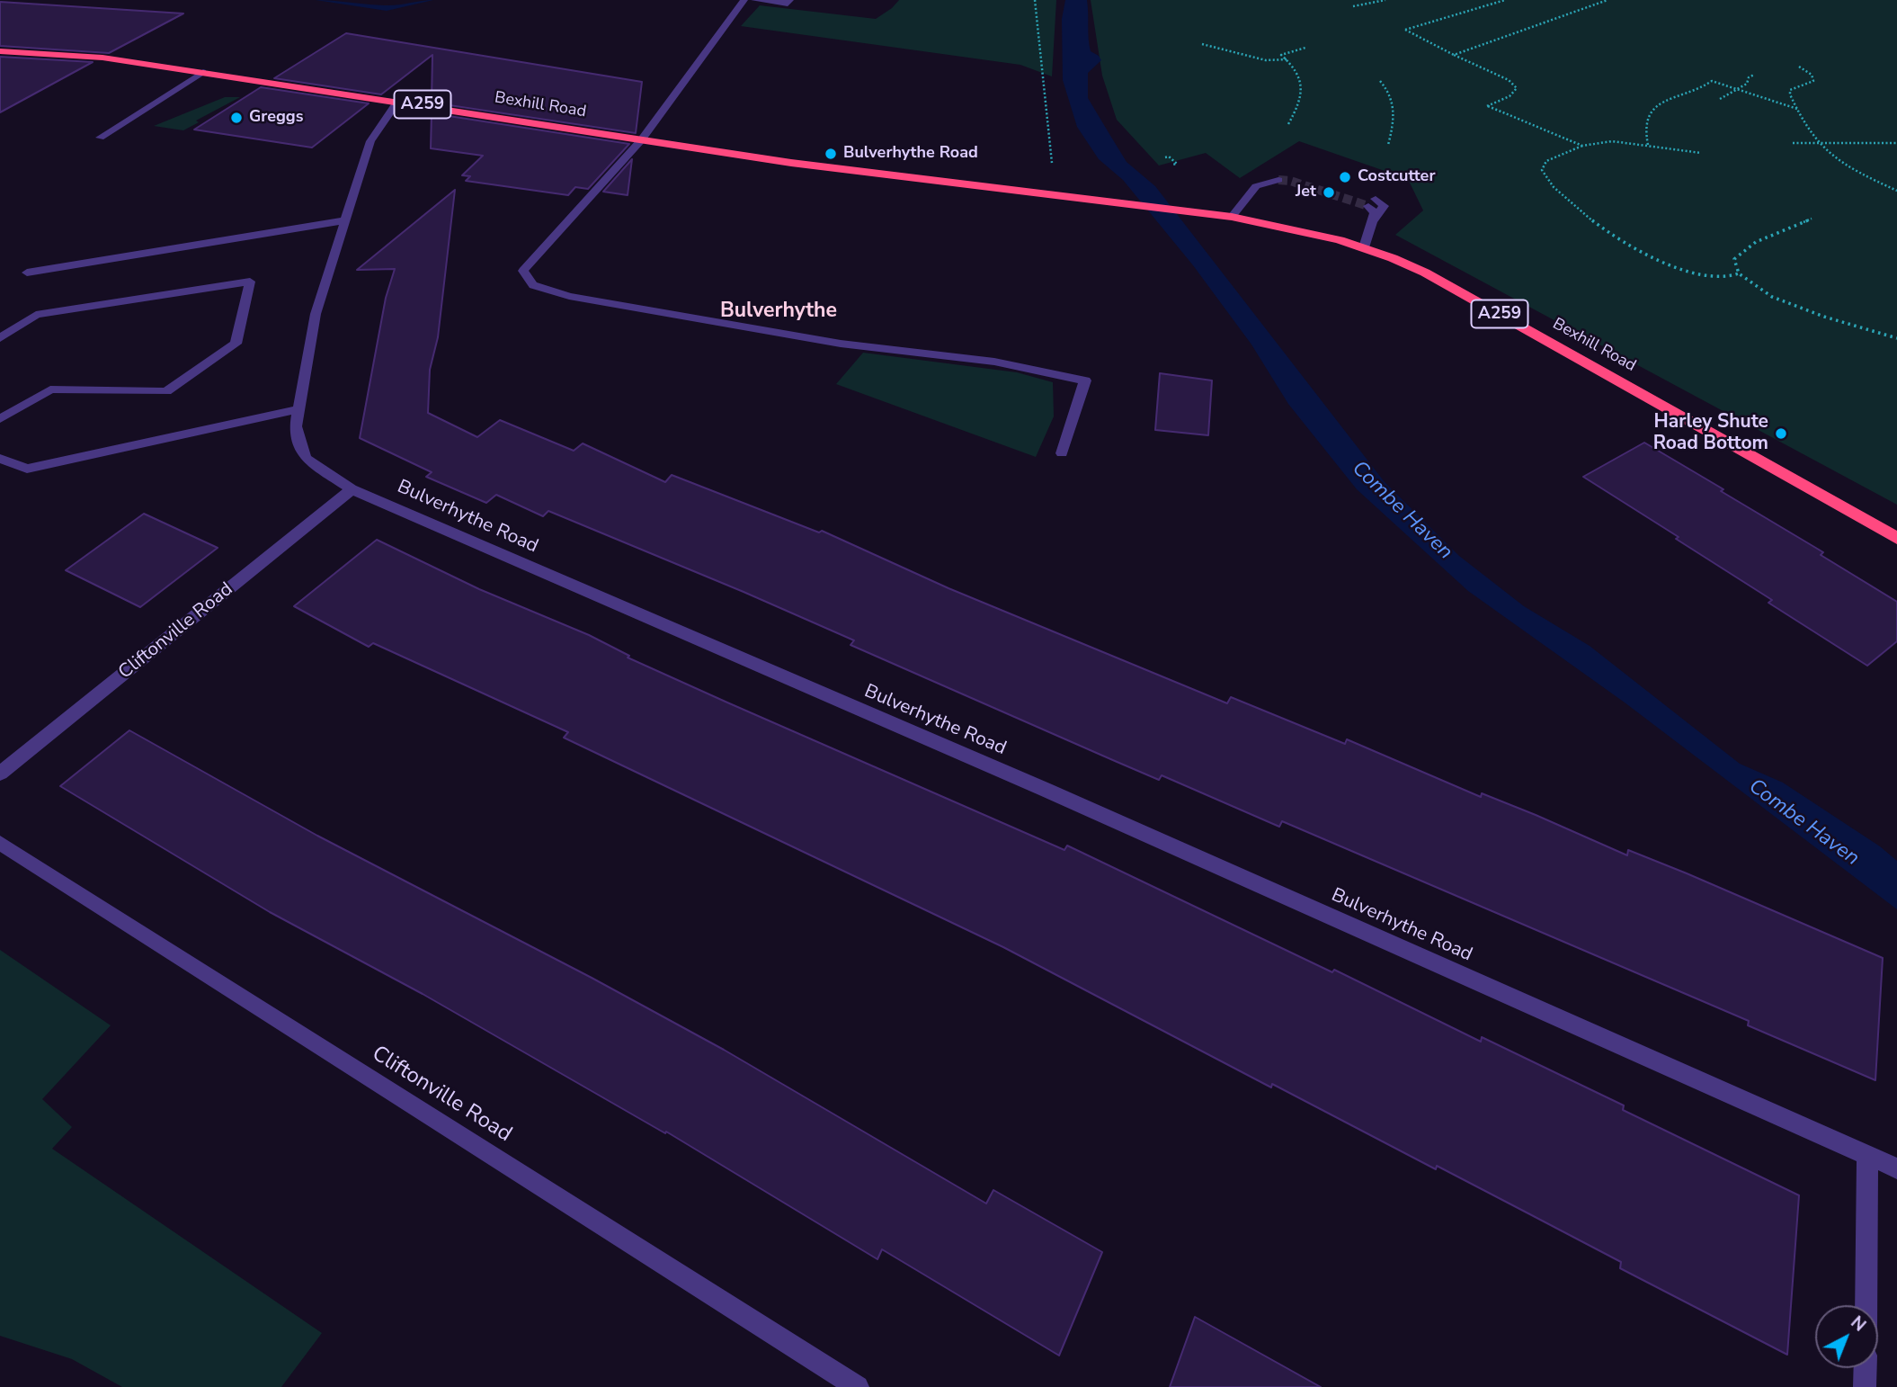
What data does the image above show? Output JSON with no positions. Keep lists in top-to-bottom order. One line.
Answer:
{"streets":{"highway":["A259","Bexhill Road"],"street":["Bulverhythe Road","Cliftonville Road"]},"crossings":[["Bexhill Road","Bulverhythe Road"],["Bulverhythe Road","Cliftonville Road"]],"districts":["Bulverhythe"],"water":["Combe Haven"],"places":["Greggs","Bulverhythe Road","Costcutter","Jet","Harley Shute Road Bottom"],"north":"top right"}
